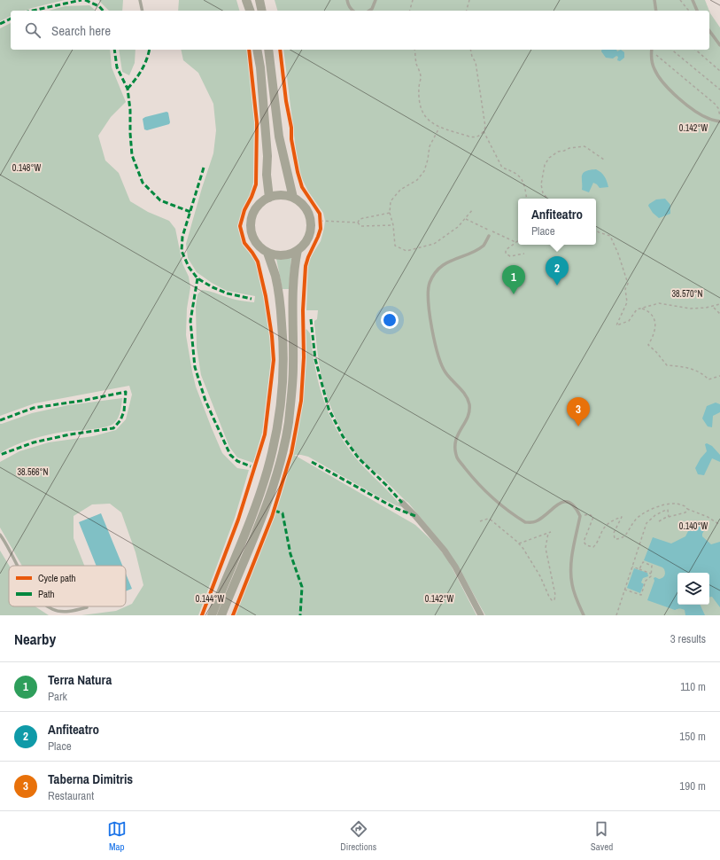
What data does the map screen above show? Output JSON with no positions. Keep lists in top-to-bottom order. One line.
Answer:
{"legend":["Cycle path","Path"],"page":{"search":"Search here","popup":["Anfiteatro","Place"],"pins":["2","1","3"],"heading":["Nearby","3 results"],"list":[{"mark":"1","name":"Terra Natura","note":"Park","value":"110 m"},{"mark":"2","name":"Anfiteatro","note":"Place","value":"150 m"},{"mark":"3","name":"Taberna Dimitris","note":"Restaurant","value":"190 m"}],"nav":["Map","Directions","Saved"]},"coordinates":["0.142°W","0.148°W","38.570°N","38.566°N","0.140°W","0.144°W"]}
